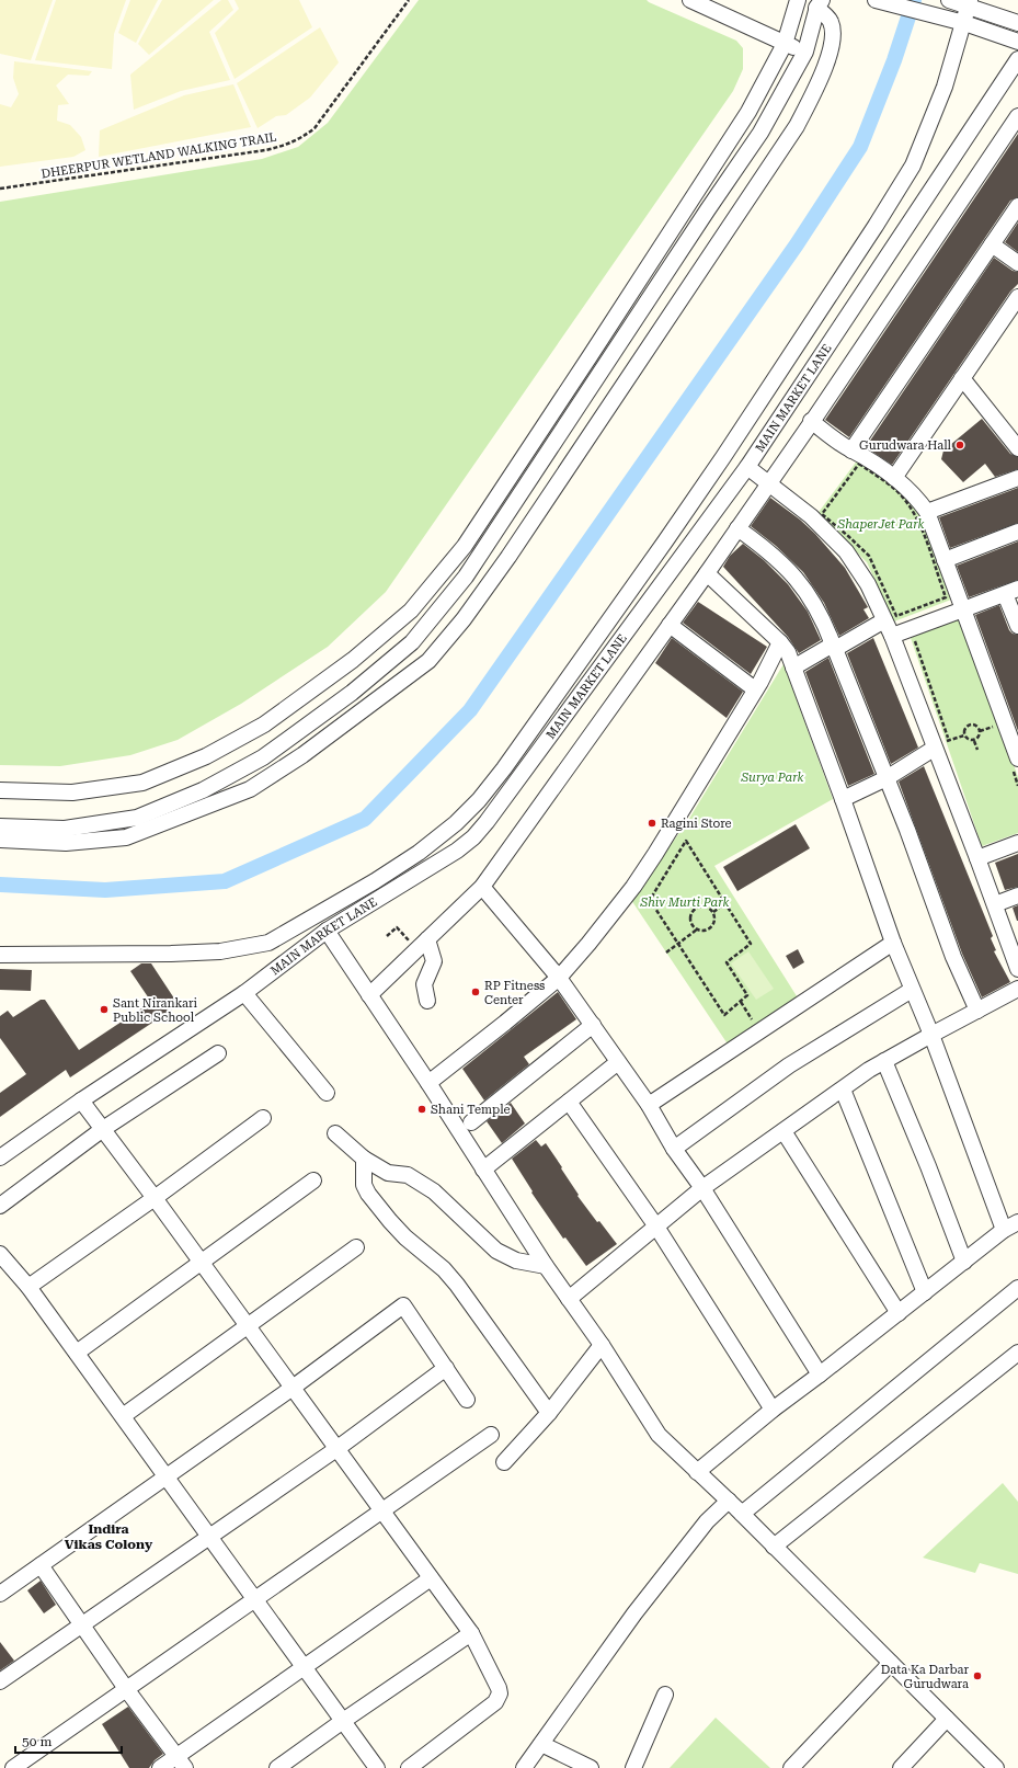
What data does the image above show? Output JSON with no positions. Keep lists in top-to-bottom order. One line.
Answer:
{"streets":{"street":["MAIN MARKET LANE"],"path":["DHEERPUR WETLAND WALKING TRAIL"]},"districts":["Indira Vikas Colony"],"parks":["ShaperJet Park","Surya Park","Shiv Murti Park"],"places":["Gurudwara Hall","Ragini Store","RP Fitness Center","Sant Nirankari Public School","Shani Temple","Data Ka Darbar Gurudwara"],"scale_bar":"50 m"}
